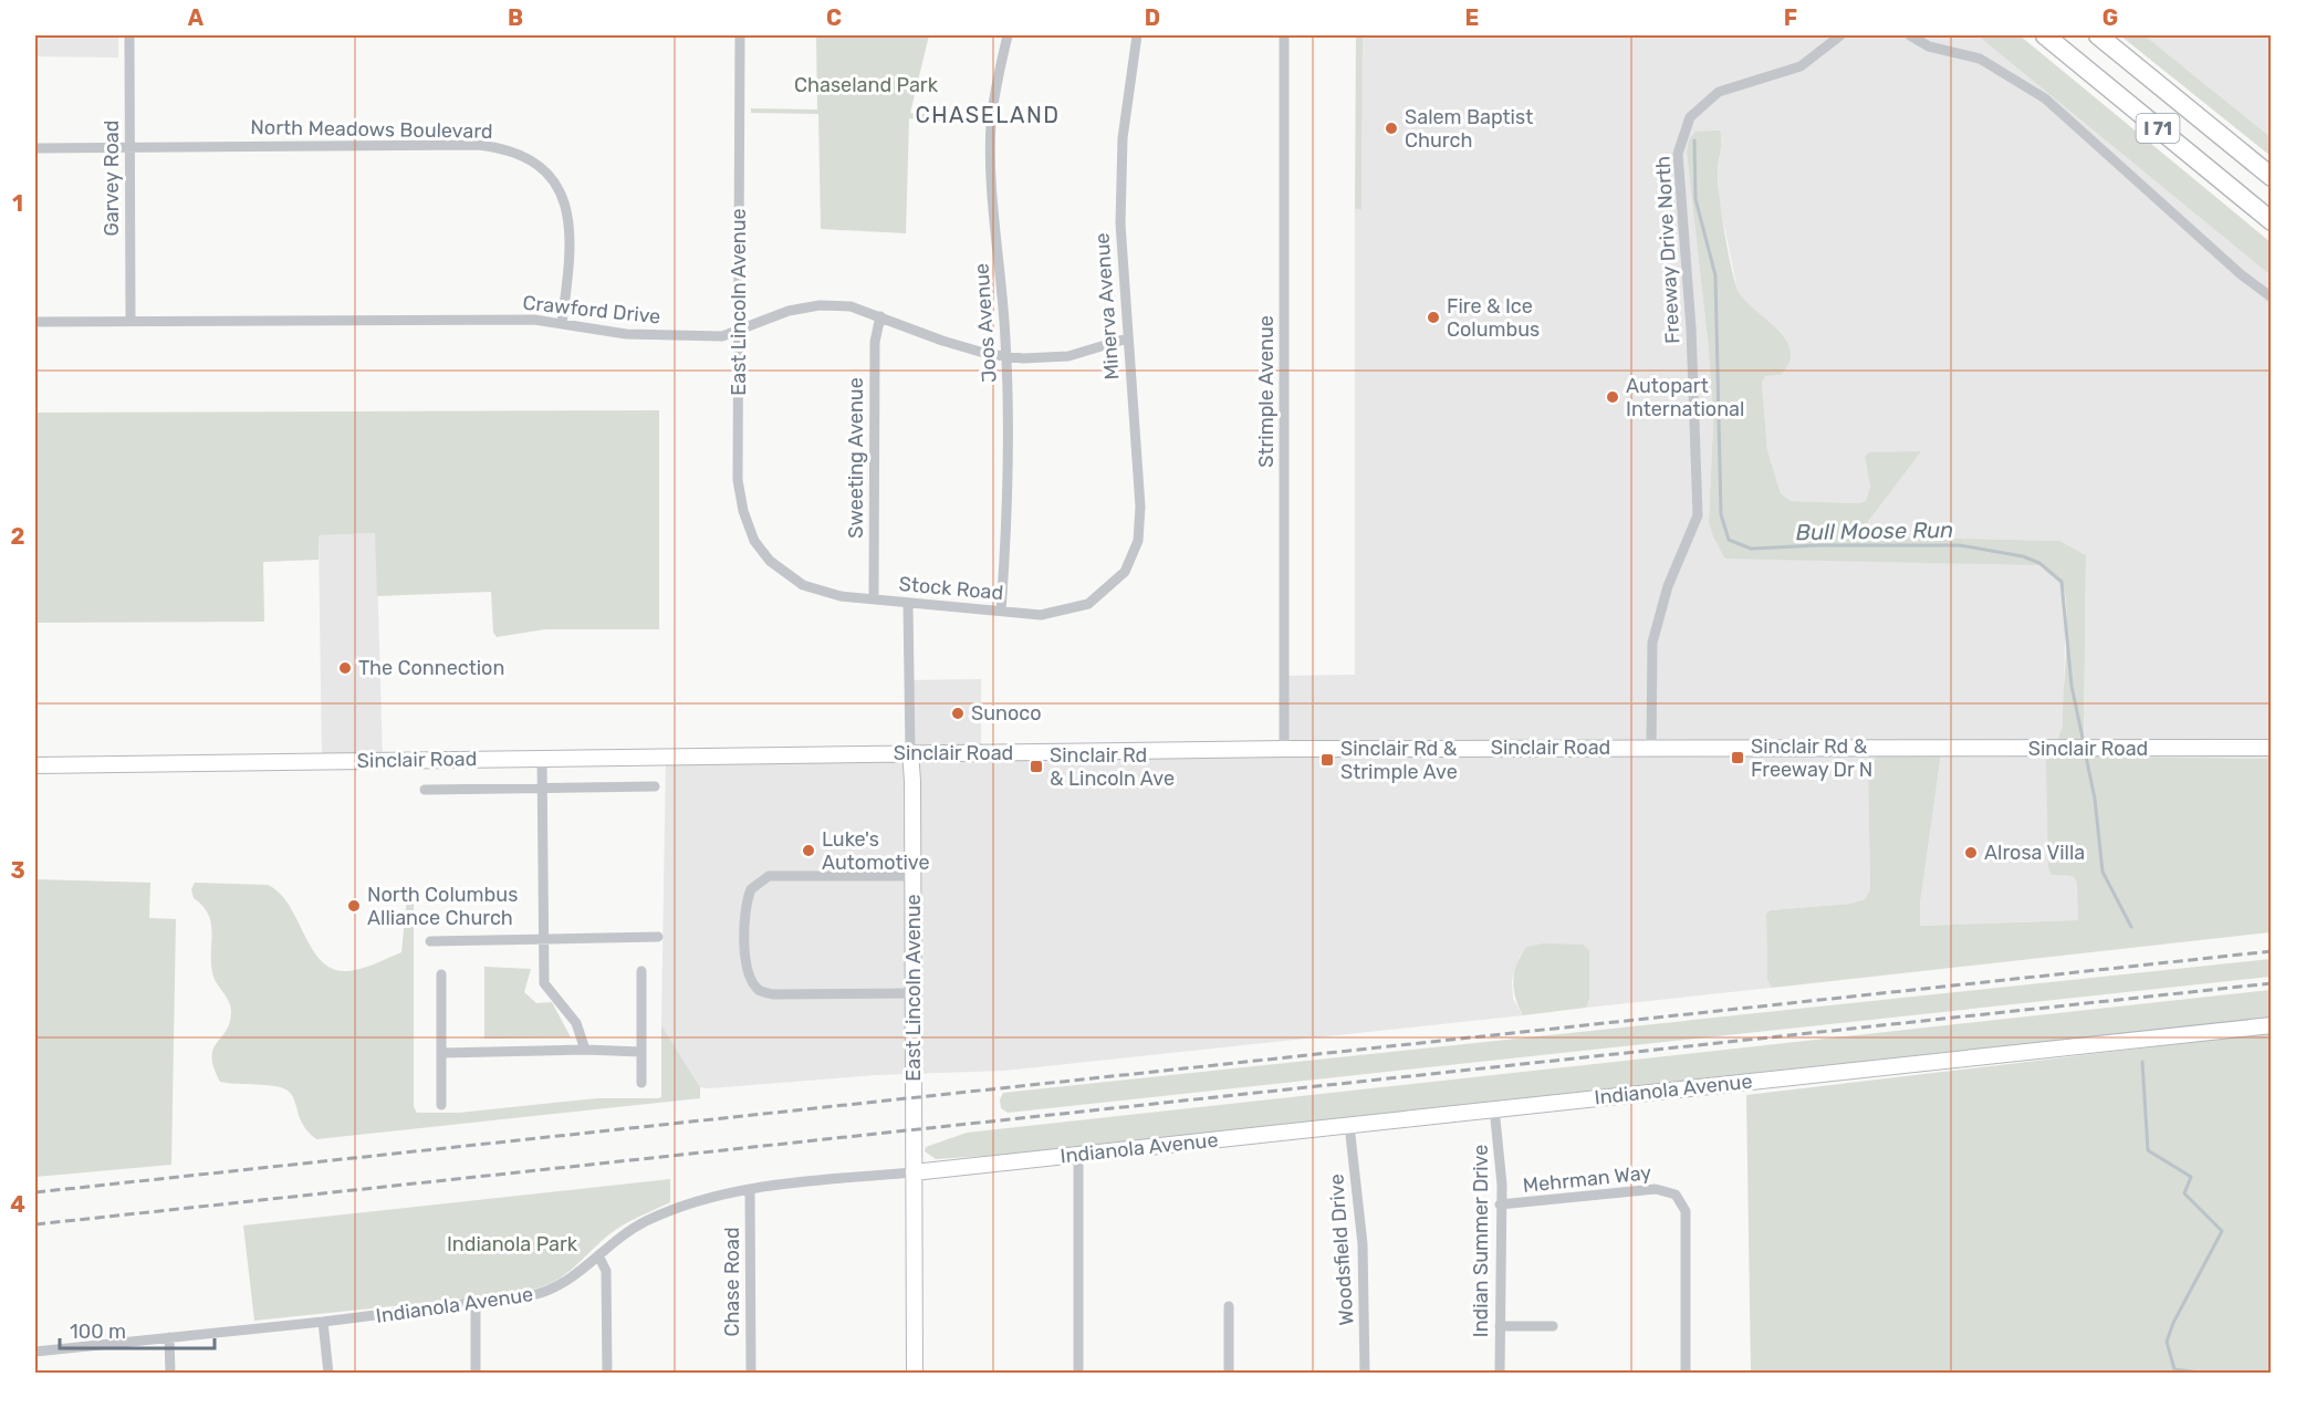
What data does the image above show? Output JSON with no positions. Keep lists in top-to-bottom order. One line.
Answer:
{"streets":{"highway":["I 71"],"main road":["East Lincoln Avenue","Sinclair Road","Indianola Avenue"],"street":["North Meadows Boulevard","Garvey Road","Freeway Drive North","Minerva Avenue","Crawford Drive","Joos Avenue","Strimple Avenue","Sweeting Avenue","Stock Road","Mehrman Way","Indian Summer Drive","Woodsfield Drive","Chase Road"]},"crossings":[["North Meadows Boulevard","Garvey Road"],["North Meadows Boulevard","Crawford Drive"],["Garvey Road","Crawford Drive"],["Freeway Drive North","Sinclair Road"],["East Lincoln Avenue","Crawford Drive"],["East Lincoln Avenue","Stock Road"],["East Lincoln Avenue","Sinclair Road"],["East Lincoln Avenue","Indianola Avenue"],["Minerva Avenue","Crawford Drive"],["Minerva Avenue","Stock Road"],["Crawford Drive","Joos Avenue"],["Crawford Drive","Sweeting Avenue"],["Joos Avenue","Stock Road"],["Strimple Avenue","Sinclair Road"],["Sweeting Avenue","Stock Road"],["Indianola Avenue","Indian Summer Drive"],["Indianola Avenue","Woodsfield Drive"],["Indianola Avenue","Chase Road"],["Mehrman Way","Indian Summer Drive"]],"districts":["CHASELAND"],"water":["Bull Moose Run"],"parks":["Chaseland Park","Indianola Park"],"places":{"other":["Salem Baptist Church","Fire & Ice Columbus","Autopart International","The Connection","Sunoco","Luke's Automotive","Alrosa Villa","North Columbus Alliance Church"],"transit":["Sinclair Rd & Freeway Dr N","Sinclair Rd & Strimple Ave","Sinclair Rd & Lincoln Ave"]},"scale_bar":"100 m","grid":{"columns":["A","B","C","D","E","F","G"],"rows":["1","2","3","4"]}}
